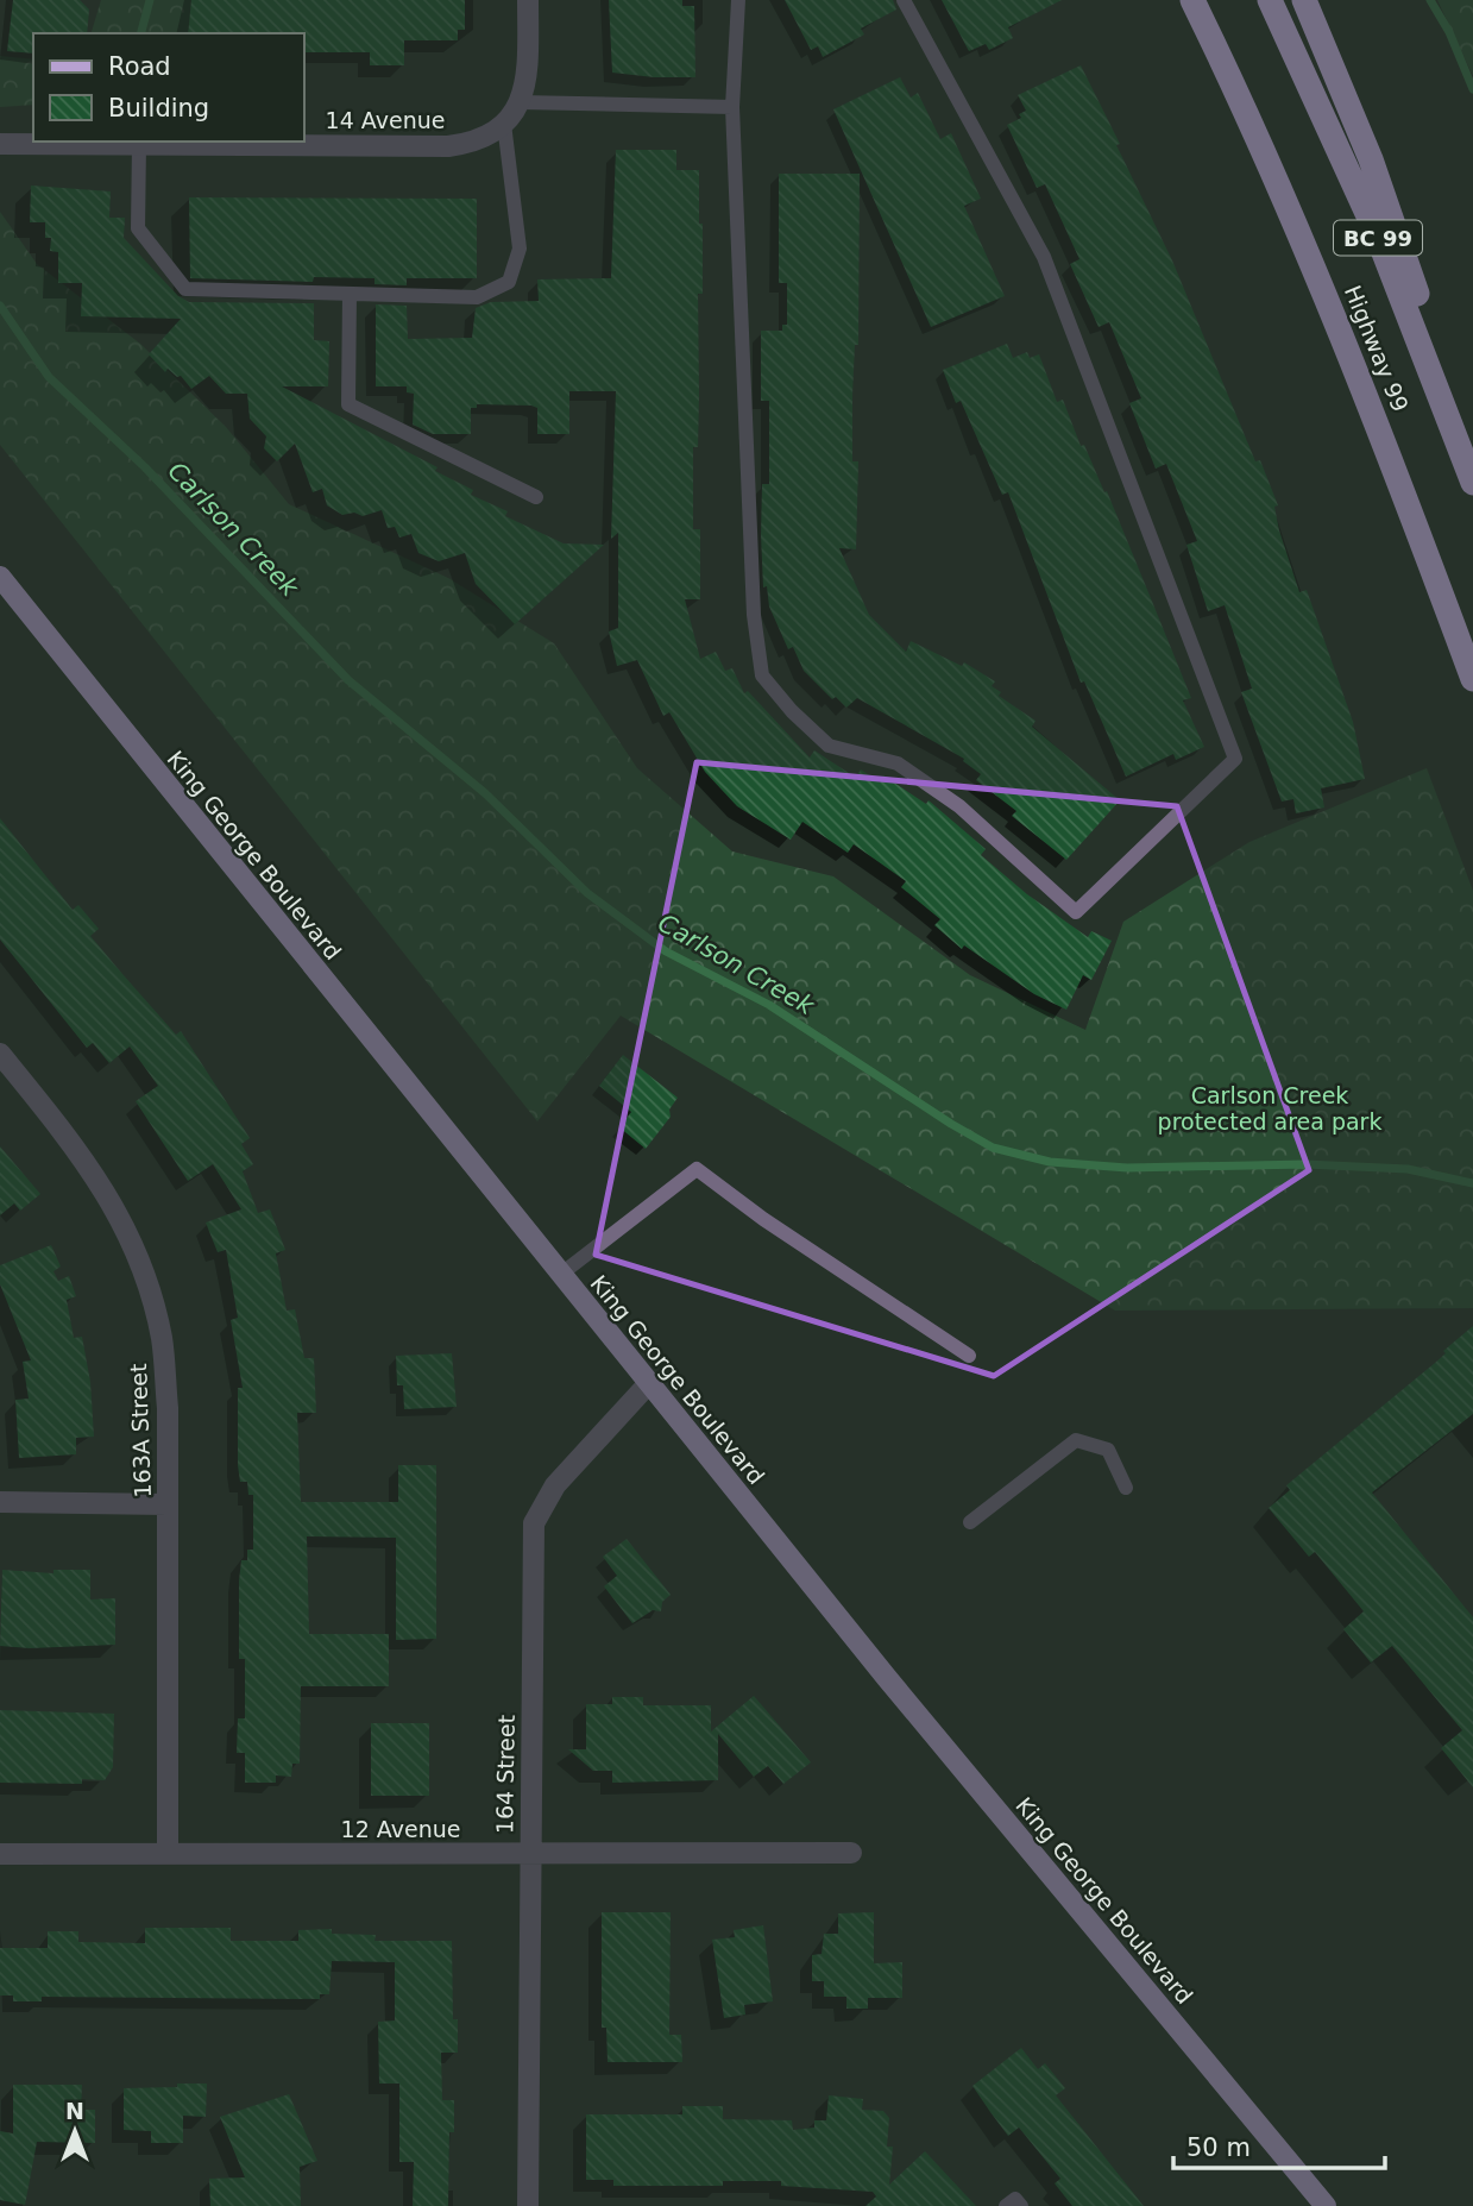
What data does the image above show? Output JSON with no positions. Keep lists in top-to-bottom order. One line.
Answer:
{"streets":{"highway":["BC 99","Highway 99"],"main road":["King George Boulevard"],"street":["14 Avenue","163A Street","164 Street","12 Avenue"]},"crossings":[["King George Boulevard","164 Street"],["163A Street","12 Avenue"],["164 Street","12 Avenue"]],"water":["Carlson Creek"],"parks":["Carlson Creek protected area park"],"legend":["Road","Building"],"scale_bar":"50 m","north":"top"}
